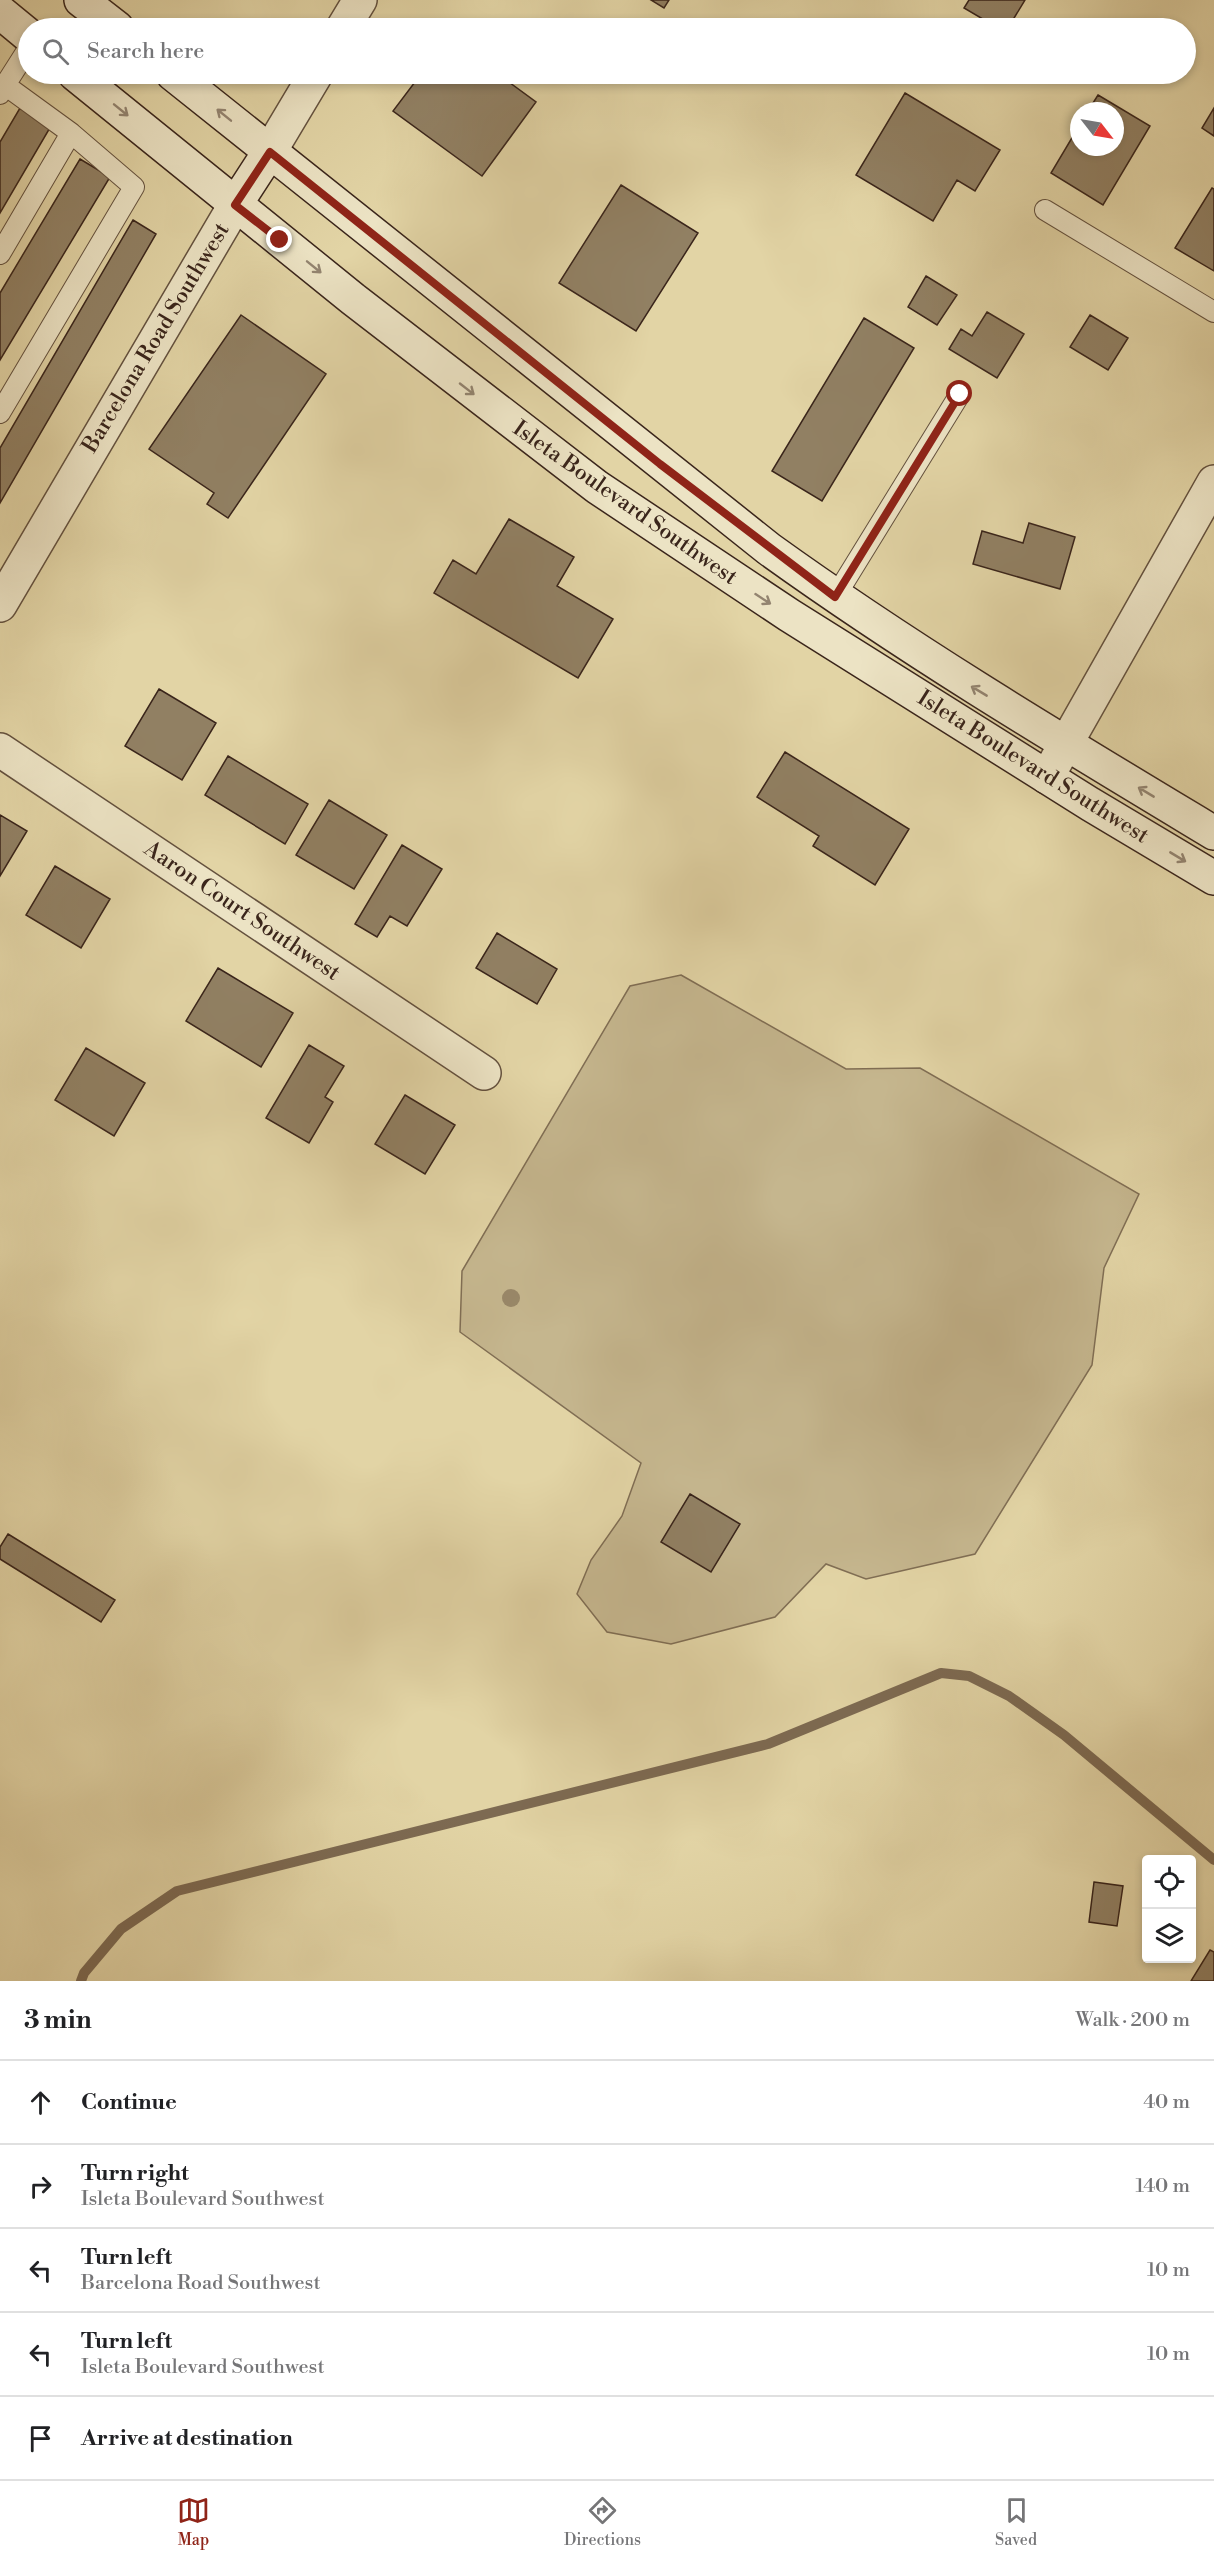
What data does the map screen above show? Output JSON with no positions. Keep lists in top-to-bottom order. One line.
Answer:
{"streets":{"main road":["Barcelona Road Southwest","Isleta Boulevard Southwest","Aaron Court Southwest"]},"crossings":[["Barcelona Road Southwest","Isleta Boulevard Southwest"]],"north":"bottom right","page":{"search":"Search here","heading":["3 min","Walk · 200 m"],"list":[["Continue","40 m"],["Turn right","Isleta Boulevard Southwest","140 m"],["Turn left","Barcelona Road Southwest","10 m"],["Turn left","Isleta Boulevard Southwest","10 m"],"Arrive at destination"],"nav":["Map","Directions","Saved"]}}
